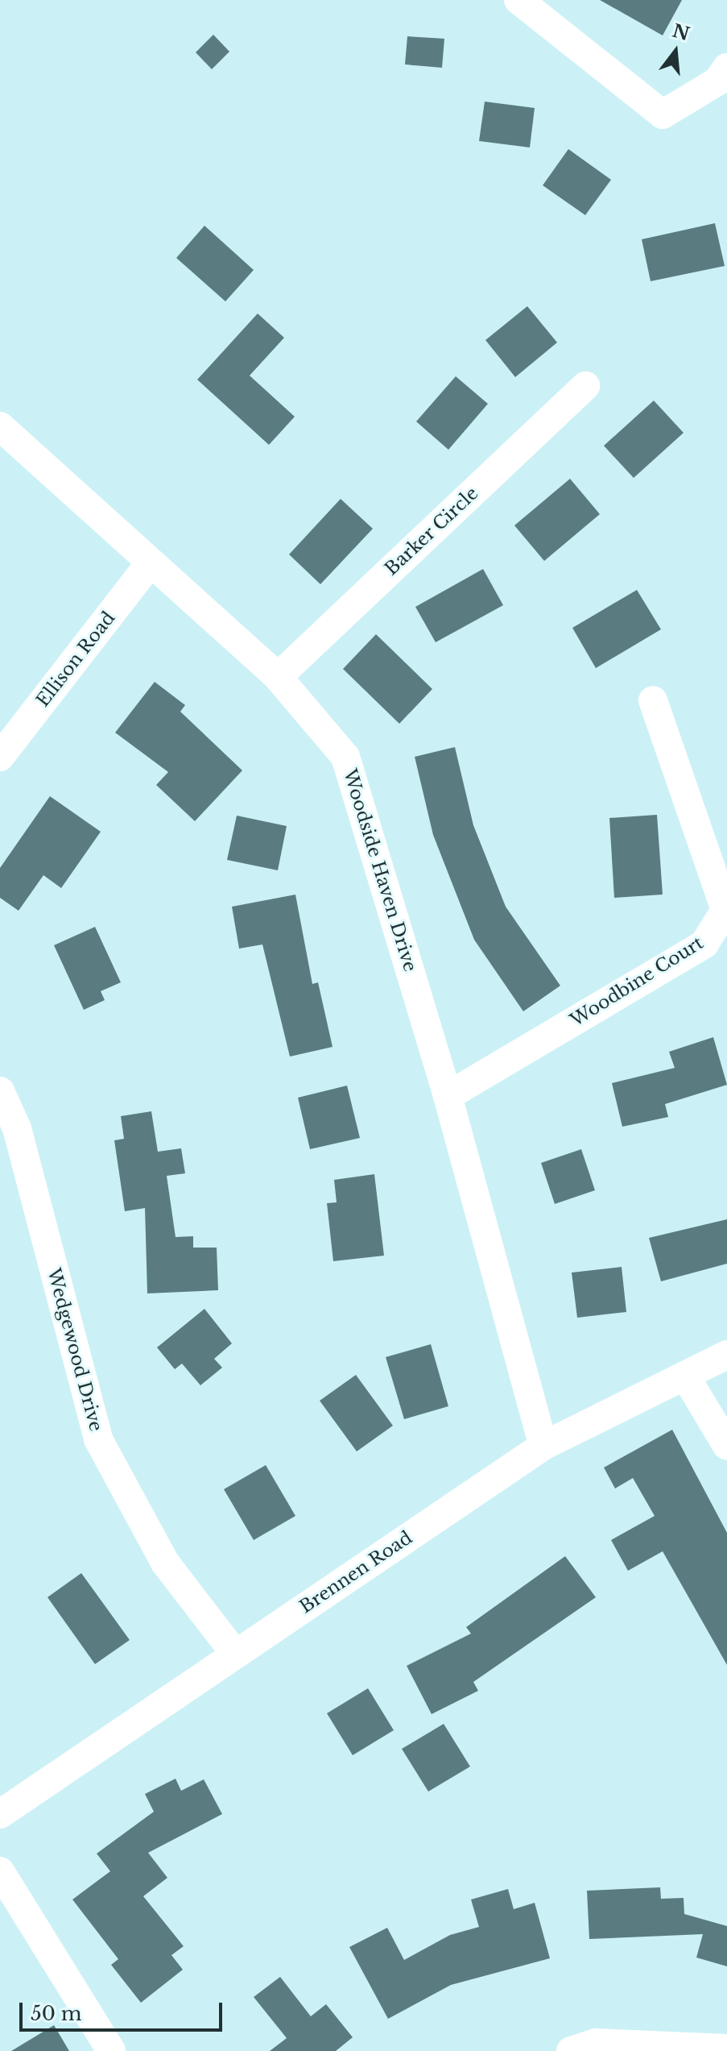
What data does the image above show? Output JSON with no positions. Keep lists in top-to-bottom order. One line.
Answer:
{"streets":{"street":["Barker Circle","Ellison Road","Woodside Haven Drive","Woodbine Court","Wedgewood Drive","Brennen Road"]},"crossings":[["Barker Circle","Woodside Haven Drive"],["Ellison Road","Woodside Haven Drive"],["Woodside Haven Drive","Woodbine Court"],["Woodside Haven Drive","Brennen Road"],["Wedgewood Drive","Brennen Road"]],"scale_bar":"50 m","north":"top"}
